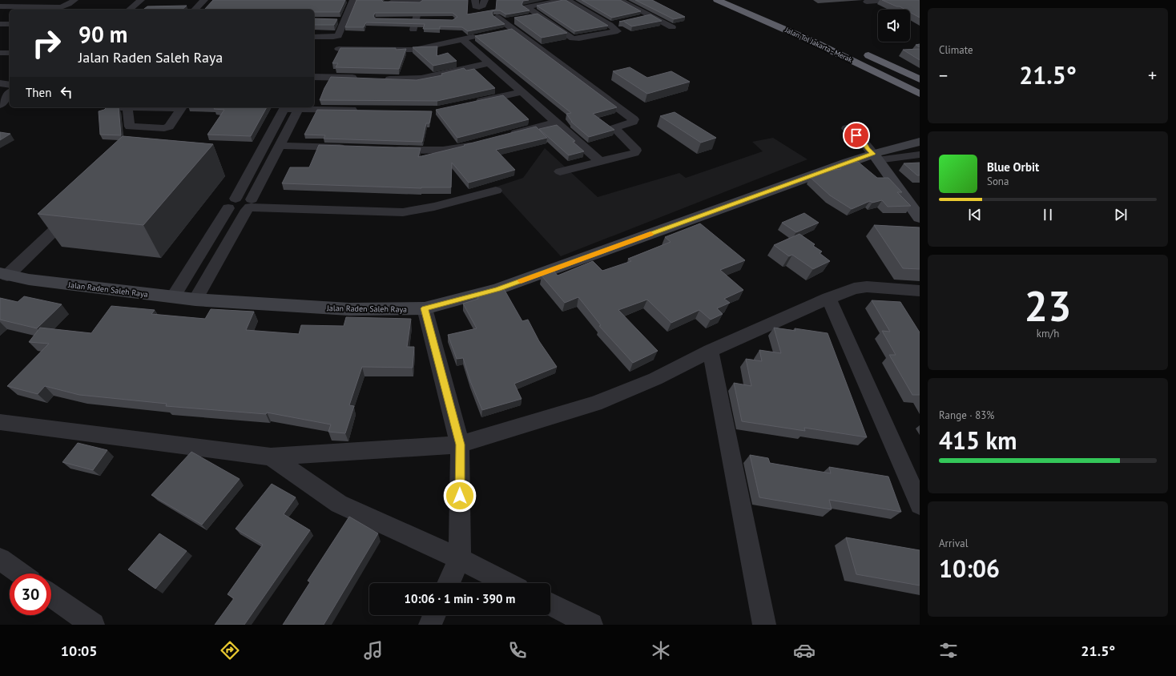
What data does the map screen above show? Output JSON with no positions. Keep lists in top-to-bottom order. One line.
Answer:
{"streets":{"highway":["Jalan Tol Jakarta–Merak"],"main road":["Jalan Raden Saleh Raya"]},"page":{"tile":["Climate",["23","km/h"],["Range · 83%","415 km"],["Arrival","10:06"]],"turn":["90 m","Jalan Raden Saleh Raya"],"heat":["−","21.5°","+"],"then":"Then","song":["Blue Orbit","Sona"],"limit":"30","trip":"10:06 · 1 min · 390 m","tabs":["10:05","21.5°"]}}
